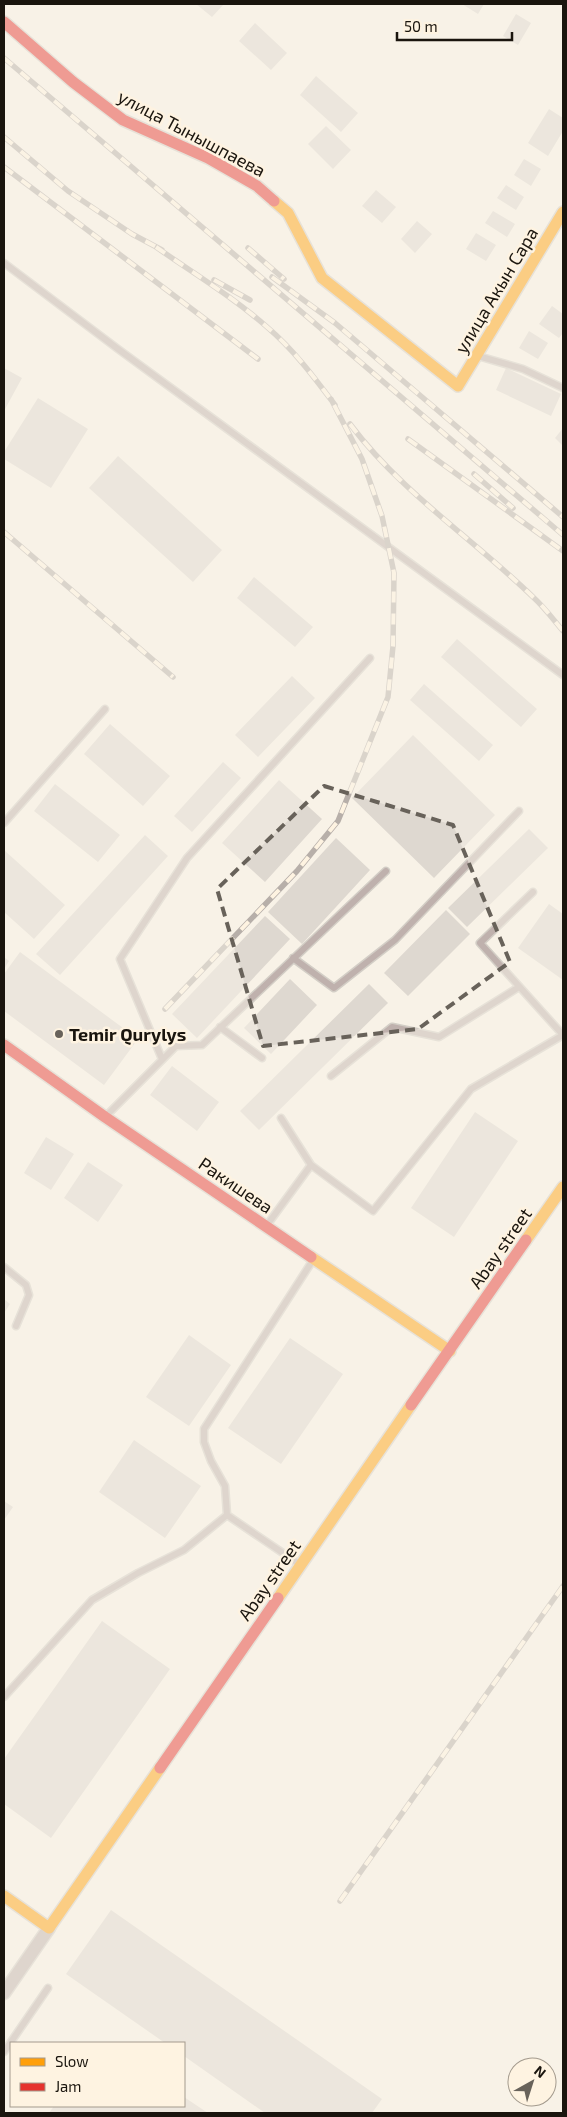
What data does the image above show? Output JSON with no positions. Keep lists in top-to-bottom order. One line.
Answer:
{"streets":{"street":["улица Тынышпаева","улица Акын Сара","Ракишева","Abay street"]},"crossings":[["улица Тынышпаева","улица Акын Сара"],["Ракишева","Abay street"]],"places":["Temir Qurylys"],"legend":["Slow","Jam"],"scale_bar":"50 m","north":"top right"}
